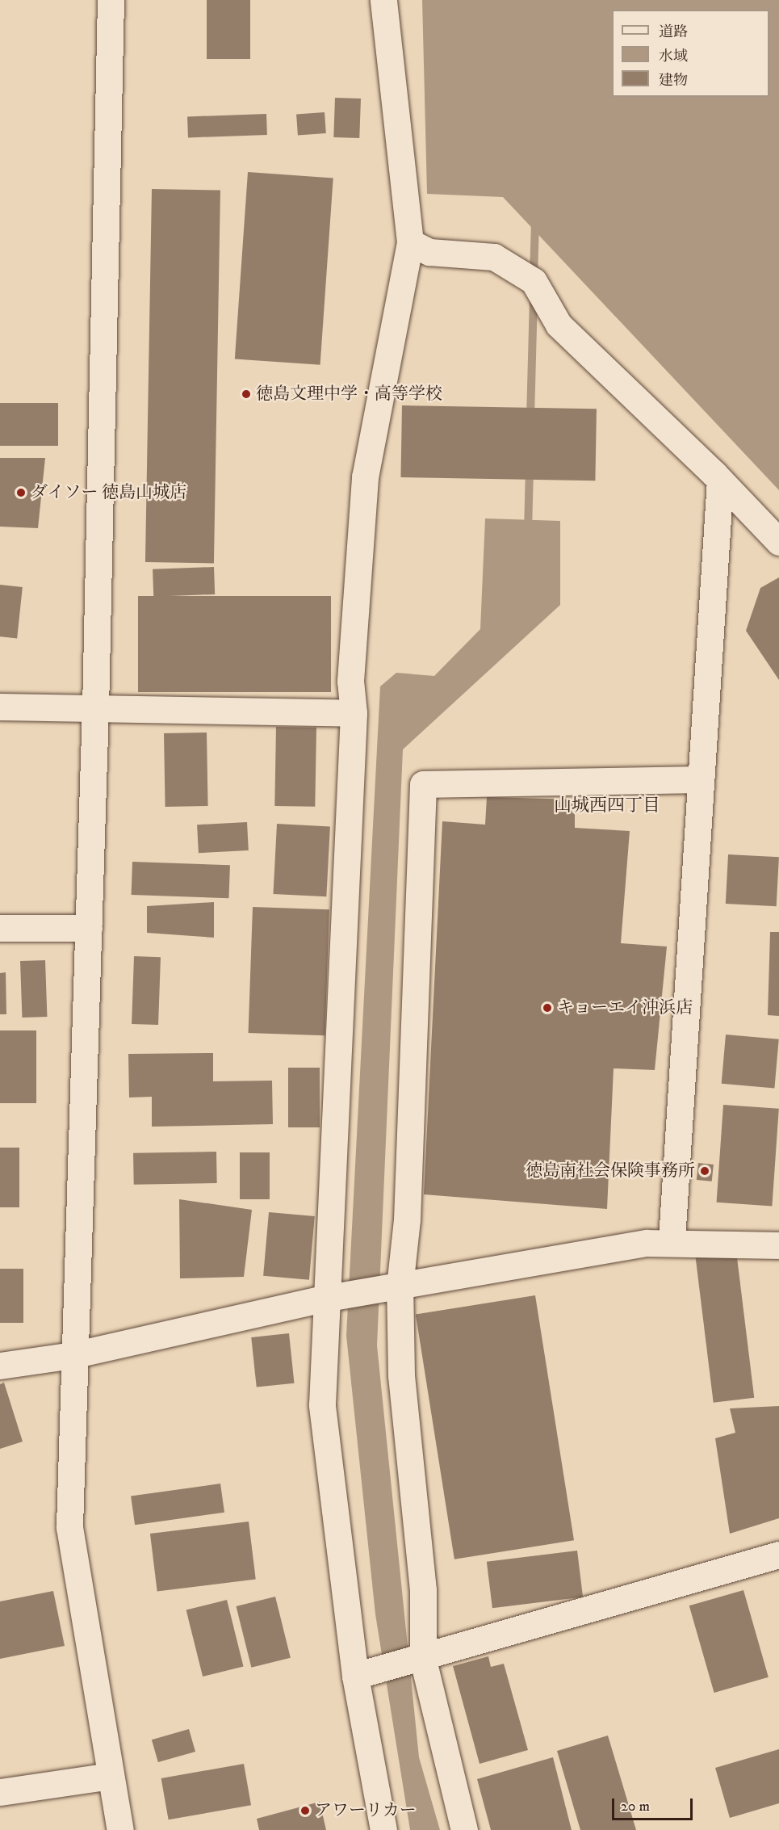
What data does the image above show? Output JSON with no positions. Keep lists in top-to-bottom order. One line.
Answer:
{"districts":["山城西四丁目"],"places":["徳島文理中学・高等学校","ダイソー 徳島山城店","キョーエイ沖浜店","徳島南社会保険事務所","アワーリカー"],"legend":["道路","水域","建物"],"scale_bar":"20 m"}
